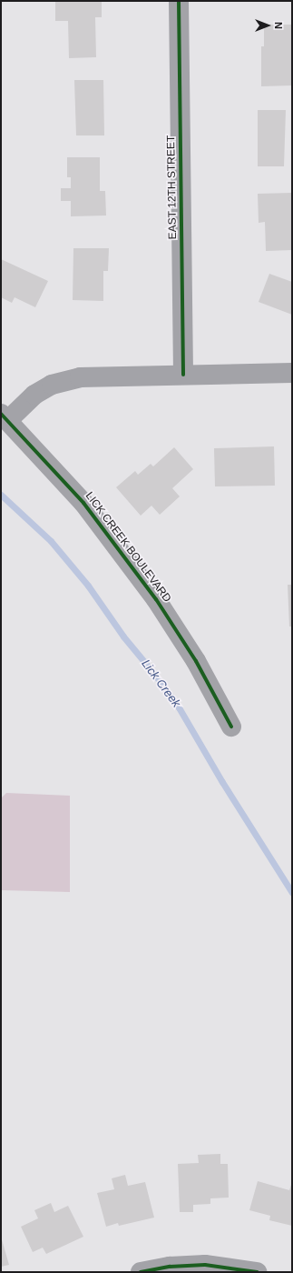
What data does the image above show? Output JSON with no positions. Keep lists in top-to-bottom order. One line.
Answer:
{"streets":{"street":["EAST 12TH STREET","LICK CREEK BOULEVARD"]},"water":["Lick Creek"],"north":"right"}
